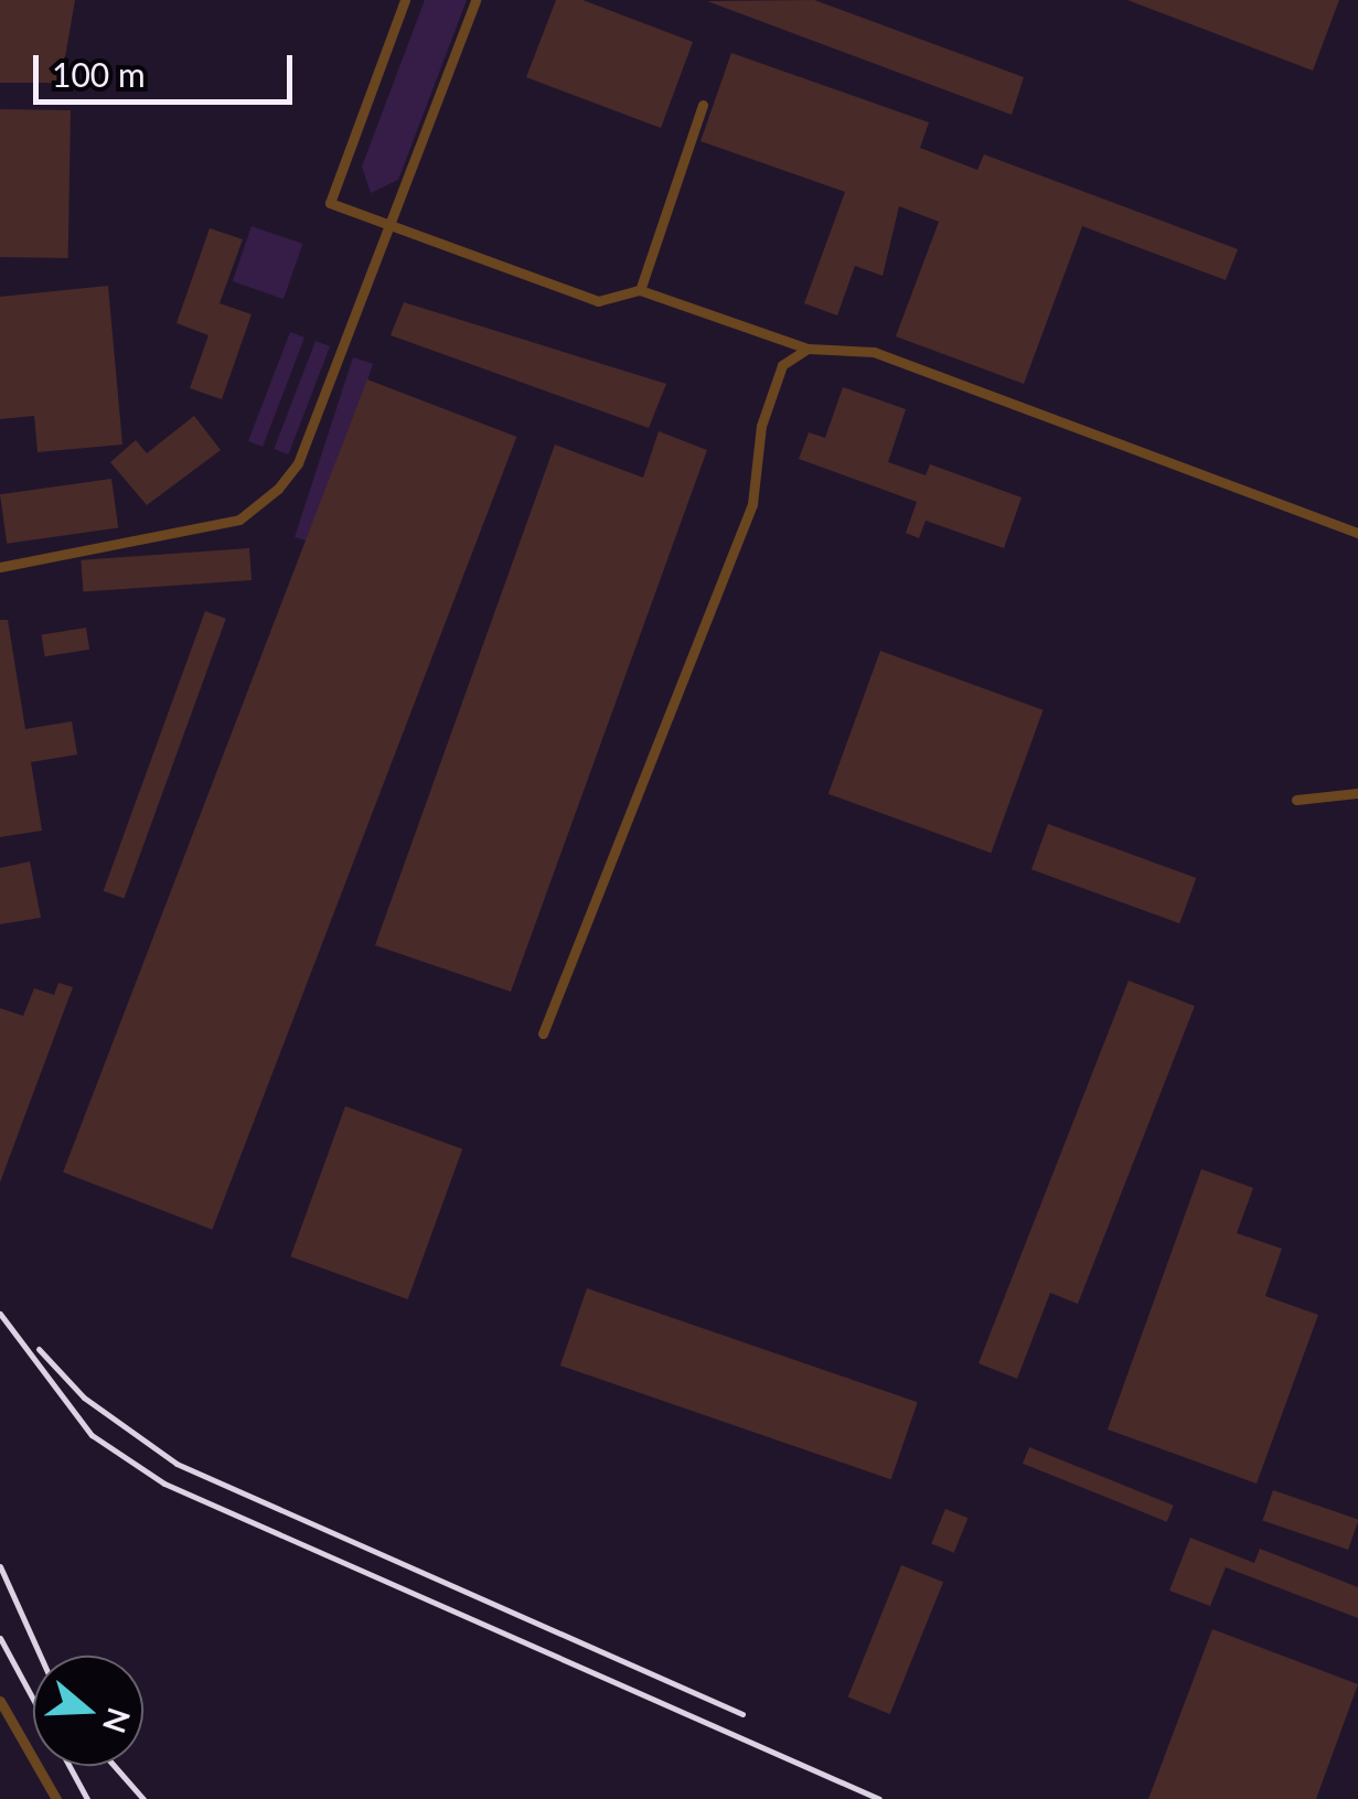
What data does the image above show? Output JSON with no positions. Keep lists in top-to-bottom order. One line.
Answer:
{"scale_bar":"100 m","north":"right"}
